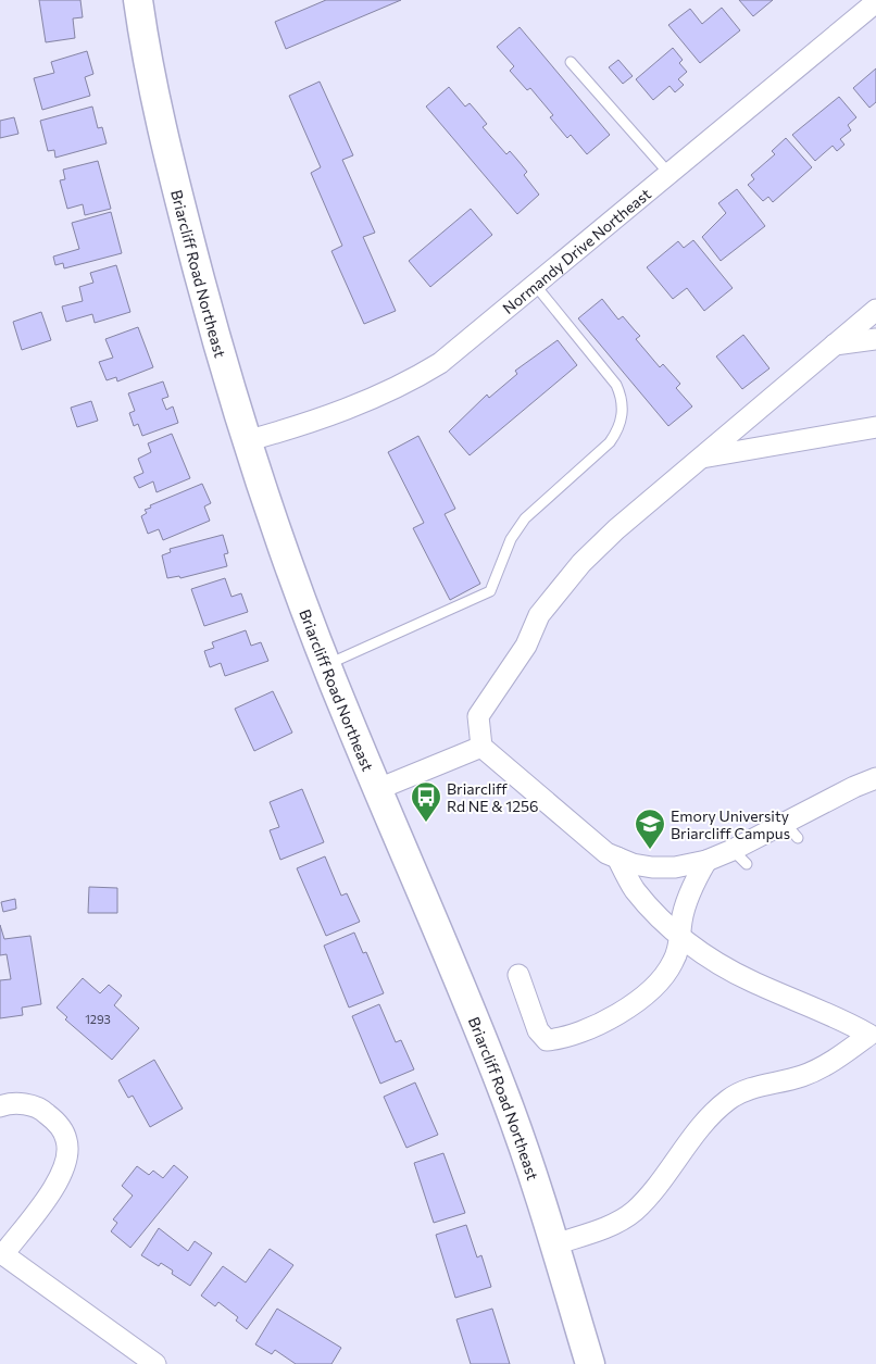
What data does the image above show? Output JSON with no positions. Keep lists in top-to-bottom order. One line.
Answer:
{"streets":{"main road":["Briarcliff Road Northeast"],"street":["Normandy Drive Northeast"]},"crossings":[["Normandy Drive Northeast","Briarcliff Road Northeast"]],"places":{"bus stop":["Briarcliff Rd NE & 1256"],"school or university":["Emory University Briarcliff Campus"]},"house_numbers":["1293"]}
